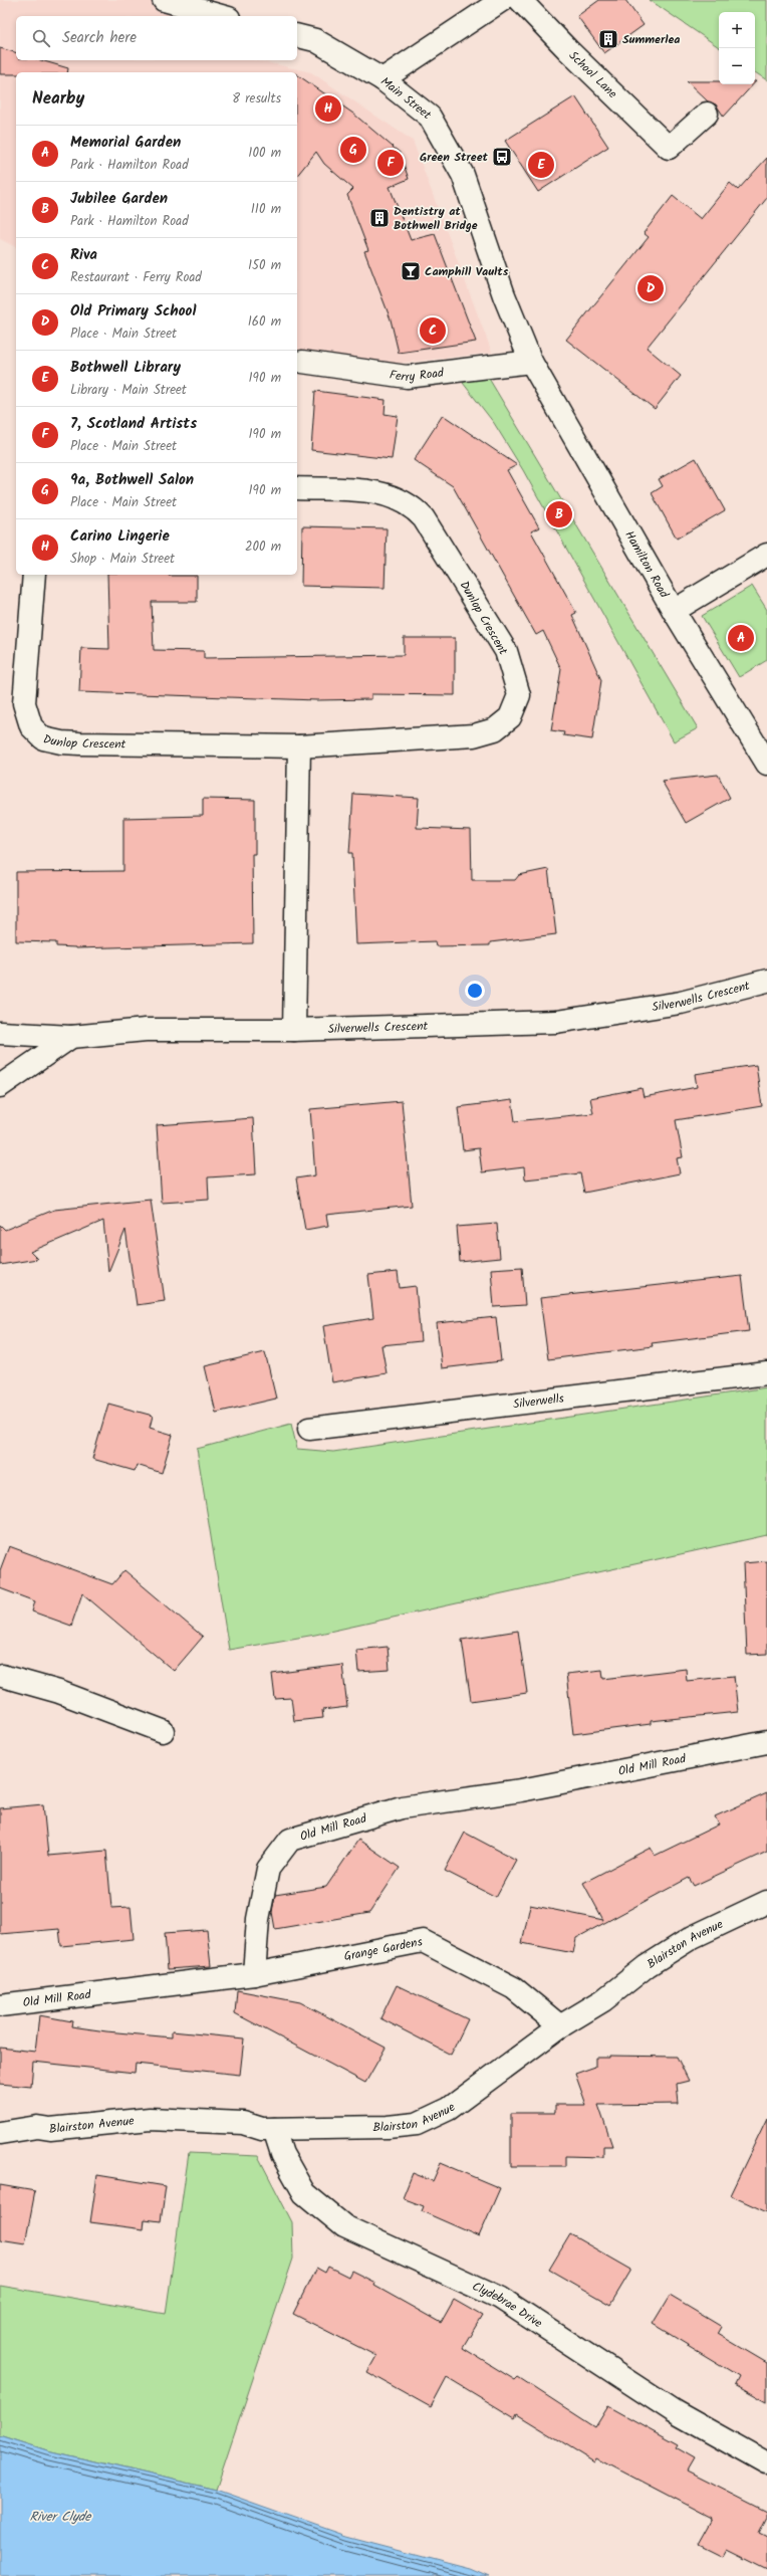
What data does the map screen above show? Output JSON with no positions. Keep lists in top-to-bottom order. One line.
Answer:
{"streets":{"street":["School Lane","Main Street","Ferry Road","Hamilton Road","Dunlop Crescent","Silverwells Crescent","Silverwells","Old Mill Road","Blairston Avenue","Grange Gardens","Clydebrae Drive"]},"crossings":[["Main Street","Ferry Road"],["Main Street","Hamilton Road"],["Ferry Road","Hamilton Road"],["Old Mill Road","Grange Gardens"],["Blairston Avenue","Grange Gardens"],["Blairston Avenue","Clydebrae Drive"]],"water":["River Clyde"],"places":{"building":["Summerlea","Dentistry at Bothwell Bridge"],"bus stop":["Green Street"],"bar":["Camphill Vaults"]},"page":{"map_buttons":["+","−"],"search":"Search here","heading":["Nearby","8 results"],"pins":["H","G","F","E","D","C","B","A"],"list":[{"mark":"A","name":"Memorial Garden","note":"Park · Hamilton Road","value":"100 m"},{"mark":"B","name":"Jubilee Garden","note":"Park · Hamilton Road","value":"110 m"},{"mark":"C","name":"Riva","note":"Restaurant · Ferry Road","value":"150 m"},{"mark":"D","name":"Old Primary School","note":"Place · Main Street","value":"160 m"},{"mark":"E","name":"Bothwell Library","note":"Library · Main Street","value":"190 m"},{"mark":"F","name":"7, Scotland Artists","note":"Place · Main Street","value":"190 m"},{"mark":"G","name":"9a, Bothwell Salon","note":"Place · Main Street","value":"190 m"},{"mark":"H","name":"Carino Lingerie","note":"Shop · Main Street","value":"200 m"}]}}
